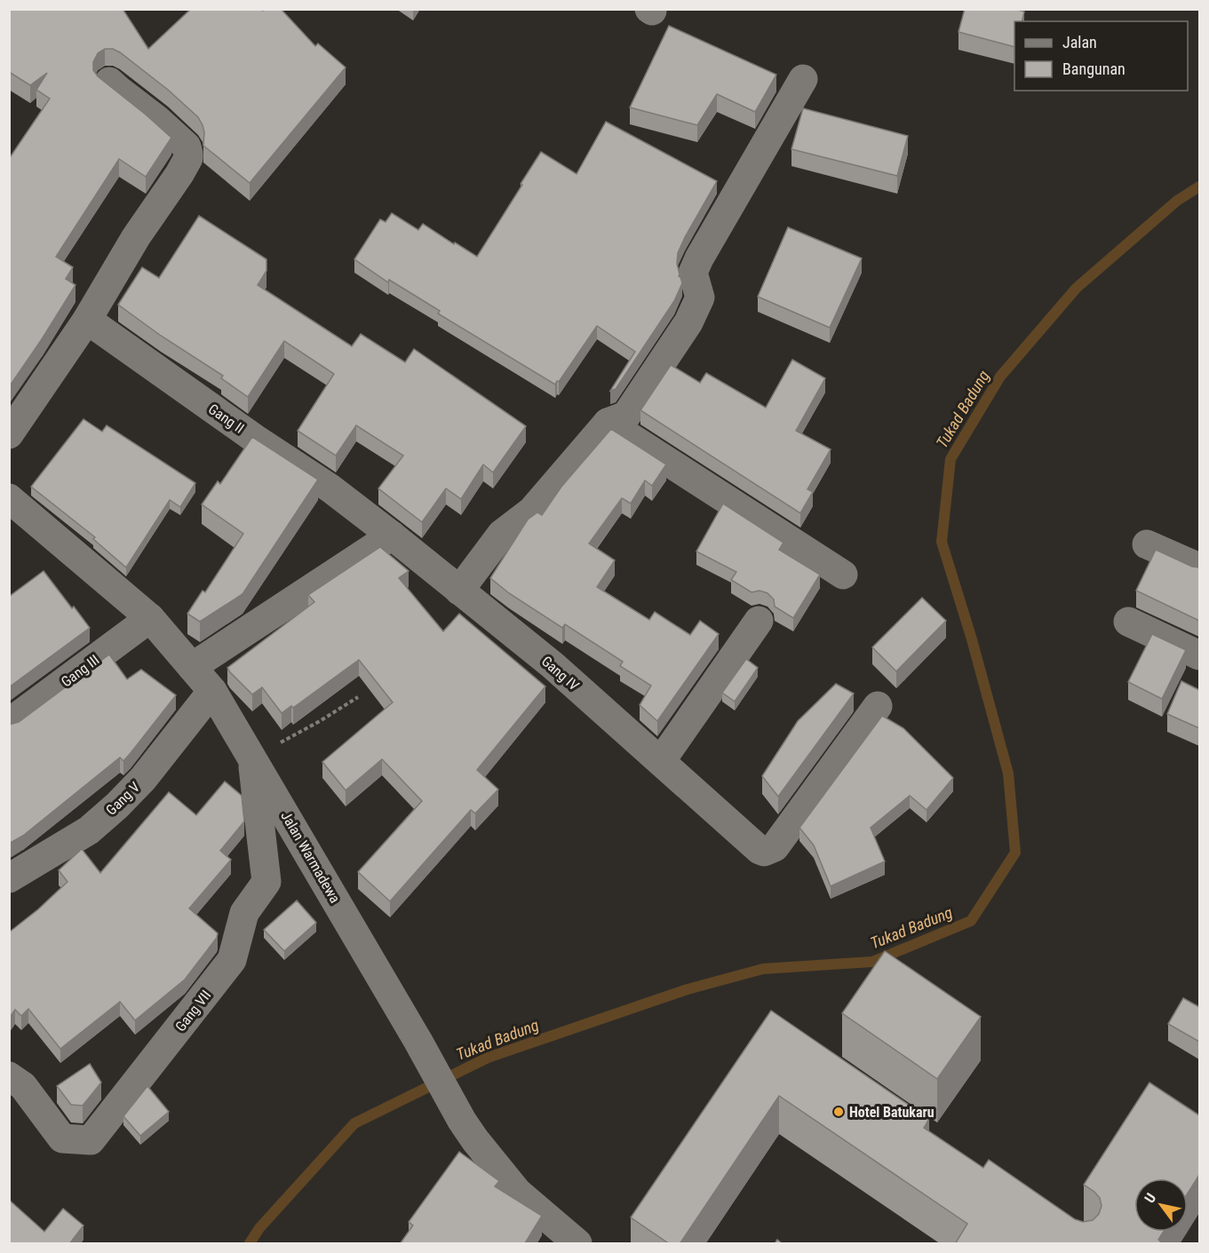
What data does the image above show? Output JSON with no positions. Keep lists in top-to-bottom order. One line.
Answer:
{"streets":{"street":["Gang II","Gang III","Gang IV","Gang V","Jalan Warmadewa","Gang VII"]},"crossings":[["Gang II","Gang IV"],["Gang III","Jalan Warmadewa"],["Gang V","Jalan Warmadewa"],["Jalan Warmadewa","Gang VII"]],"water":["Tukad Badung"],"places":["Hotel Batukaru"],"legend":["Jalan","Bangunan"],"north":"top left"}
